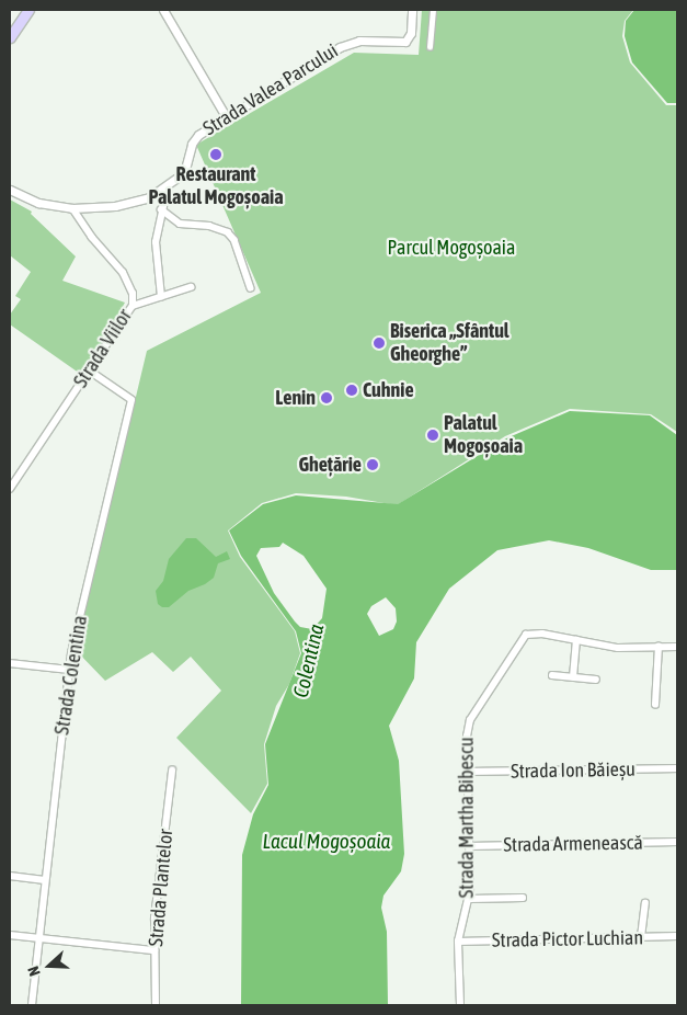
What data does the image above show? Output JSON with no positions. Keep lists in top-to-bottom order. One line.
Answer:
{"streets":{"street":["Strada Valea Parcului","Strada Viilor","Strada Colentina","Strada Ion Băieșu","Strada Martha Bibescu","Strada Armenească","Strada Plantelor","Strada Pictor Luchian"]},"crossings":[["Strada Valea Parcului","Strada Viilor"],["Strada Viilor","Strada Colentina"],["Strada Ion Băieșu","Strada Martha Bibescu"],["Strada Martha Bibescu","Strada Armenească"],["Strada Martha Bibescu","Strada Pictor Luchian"]],"water":["Colentina","Lacul Mogoșoaia"],"parks":["Parcul Mogoșoaia"],"places":["Restaurant Palatul Mogoșoaia","Biserica „Sfântul Gheorghe”","Cuhnie","Lenin","Palatul Mogoșoaia","Ghețărie"],"north":"left"}
